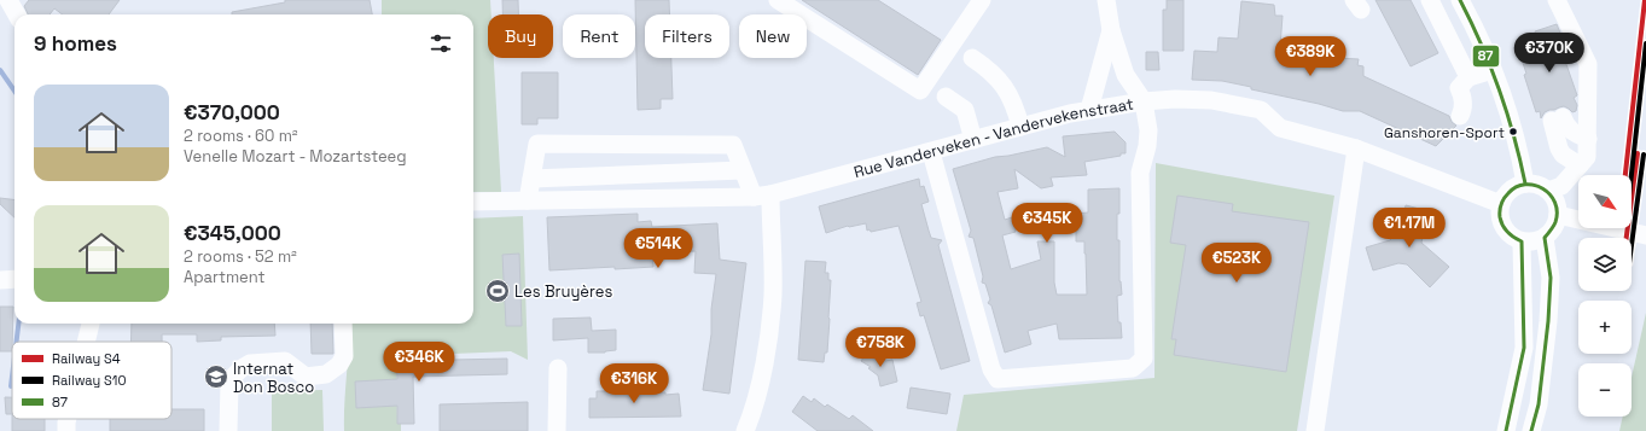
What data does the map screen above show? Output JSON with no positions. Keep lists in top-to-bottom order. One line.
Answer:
{"streets":{"street":["Rue Vanderveken - Vandervekenstraat"]},"places":{"other":["Ganshoren-Sport"],"sports":["Les Bruyères"],"school or university":["Internat Don Bosco"]},"lines":["rail line S4","transit line 87","rail line S10"],"legend":["Railway S4","Railway S10","87"],"north":"bottom right","page":{"chip":["Buy","Rent","Filters","New"],"heading":"9 homes","price":["€370K","€389K","€345K","€1.17M","€514K","€523K","€758K","€346K","€316K"],"list":[{"name":"€370,000","note":"2 rooms · 60 m² · Venelle Mozart - Mozartsteeg"},{"name":"€345,000","note":"2 rooms · 52 m² · Apartment"}],"map_buttons":["+","−"]}}
